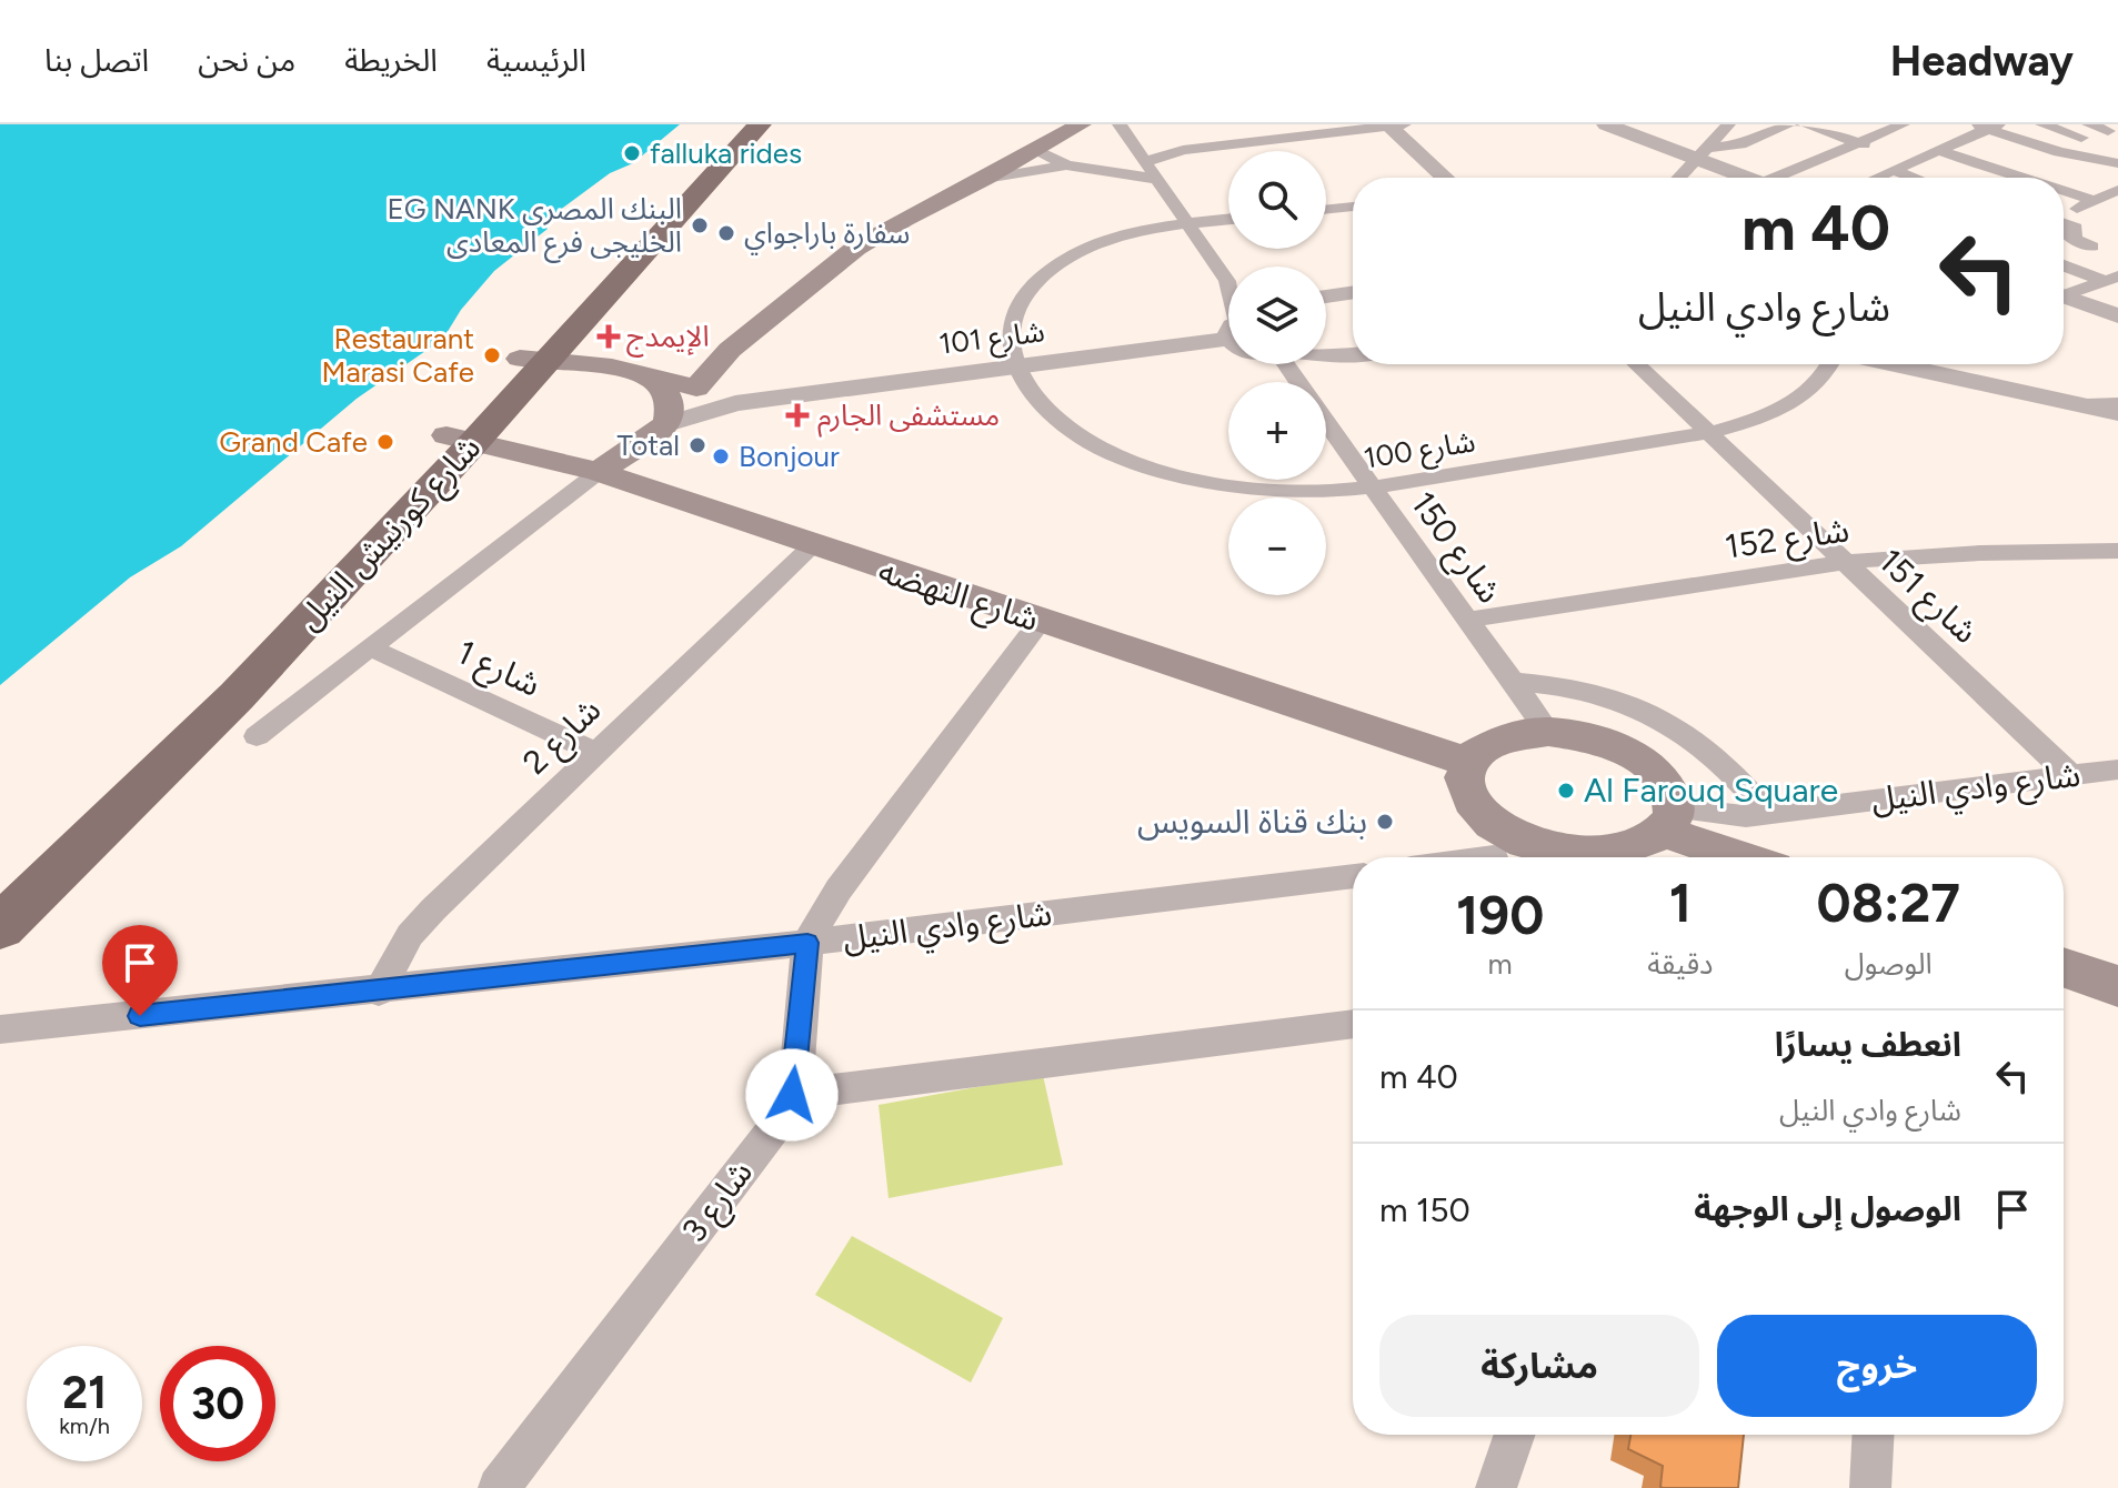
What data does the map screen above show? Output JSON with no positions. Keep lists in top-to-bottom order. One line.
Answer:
{"streets":{"highway":["شارع كورنيش النيل"],"main road":["شارع النهضه"],"street":["شارع 101","شارع 100","شارع 152","شارع 150","شارع 151","شارع 1","شارع 2","شارع وادي النيل","شارع 3"]},"crossings":[["شارع 101","شارع 100"],["شارع 100","شارع 150"],["شارع 100","شارع 151"],["شارع كورنيش النيل","شارع النهضه"],["شارع 152","شارع 150"],["شارع 152","شارع 151"],["شارع 150","شارع النهضه"],["شارع 150","شارع وادي النيل"],["شارع النهضه","شارع 2"],["شارع النهضه","شارع وادي النيل"],["شارع النهضه","شارع 3"],["شارع 151","شارع وادي النيل"],["شارع 1","شارع 2"],["شارع 2","شارع وادي النيل"],["شارع وادي النيل","شارع 3"]],"places":{"other":["falluka rides","EG NANK البنك المصرى الخليجى فرع المعادى","سفارة باراجواي","Restaurant Marasi Cafe","Grand Cafe","Total","Bonjour","Al Farouq Square","بنك قناة السويس"],"health":["الإيمدج","مستشفى الجارم"]},"page":{"header":"Headway","nav":["الرئيسية","الخريطة","من نحن","اتصل بنا"],"map_buttons":["+","−"],"turn":["40 m","شارع وادي النيل"],"eta":["08:27","الوصول","1","دقيقة","190","m"],"list":[{"name":"انعطف يسارًا","note":"شارع وادي النيل","value":"40 m"},{"name":"الوصول إلى الوجهة","value":"150 m"}],"buttons":["خروج","مشاركة"],"speed":"21 km/h","limit":"30"}}
